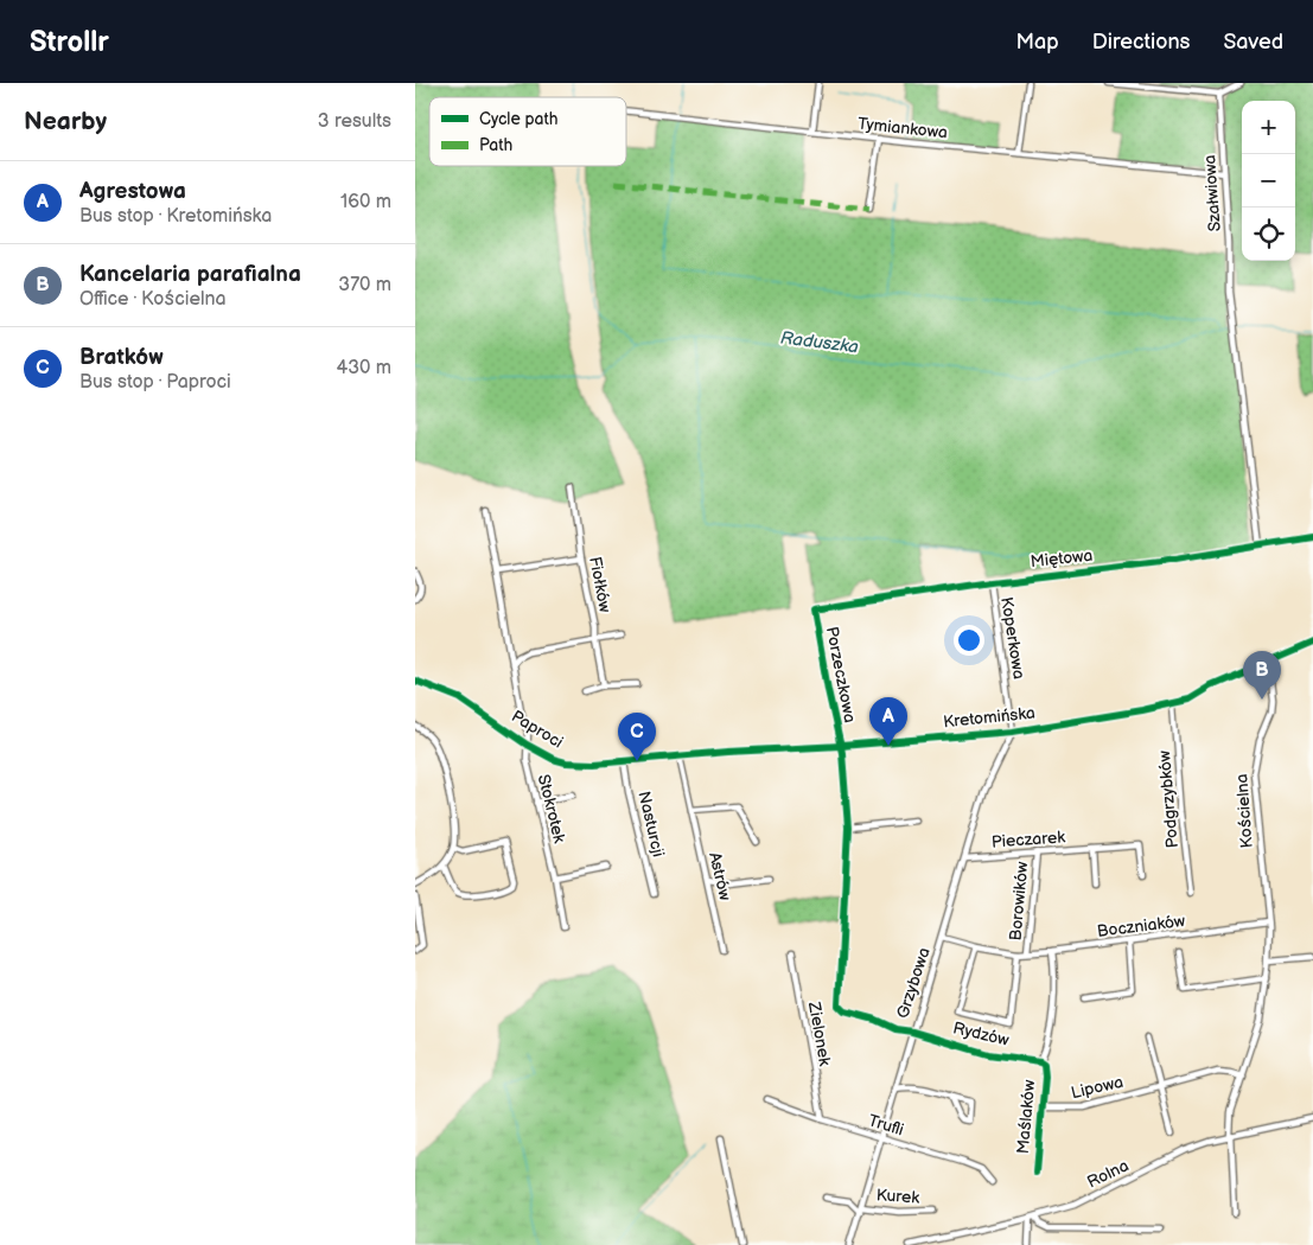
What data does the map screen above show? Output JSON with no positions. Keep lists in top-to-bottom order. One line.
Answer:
{"streets":{"street":["Tymiankowa","Szałwiowa","Miętowa","Fiołków","Koperkowa","Porzeczkowa","Kretomińska","Paproci","Podgrzybków","Stokrotek","Kościelna","Nasturcji","Pieczarek","Astrów","Borowików","Boczniaków","Grzybowa","Zielonek","Rydzów","Lipowa","Maślaków","Trufli","Rolna","Kurek"]},"crossings":[["Tymiankowa","Szałwiowa"],["Szałwiowa","Miętowa"],["Miętowa","Koperkowa"],["Miętowa","Porzeczkowa"],["Koperkowa","Kretomińska"],["Koperkowa","Grzybowa"],["Porzeczkowa","Kretomińska"],["Porzeczkowa","Rydzów"],["Kretomińska","Paproci"],["Kretomińska","Podgrzybków"],["Kretomińska","Kościelna"],["Kretomińska","Astrów"],["Kretomińska","Grzybowa"],["Paproci","Stokrotek"],["Paproci","Nasturcji"],["Kościelna","Boczniaków"],["Kościelna","Lipowa"],["Kościelna","Rolna"],["Pieczarek","Borowików"],["Pieczarek","Grzybowa"],["Borowików","Boczniaków"],["Boczniaków","Grzybowa"],["Boczniaków","Maślaków"],["Grzybowa","Rydzów"],["Grzybowa","Trufli"],["Grzybowa","Kurek"],["Zielonek","Trufli"],["Rydzów","Maślaków"],["Lipowa","Maślaków"]],"water":["Raduszka"],"legend":["Cycle path","Path"],"page":{"header":"Strollr","nav":["Map","Directions","Saved"],"heading":["Nearby","3 results"],"map_buttons":["+","−"],"list":[{"mark":"A","name":"Agrestowa","note":"Bus stop · Kretomińska","value":"160 m"},{"mark":"B","name":"Kancelaria parafialna","note":"Office · Kościelna","value":"370 m"},{"mark":"C","name":"Bratków","note":"Bus stop · Paproci","value":"430 m"}],"pins":["B","A","C"]}}
